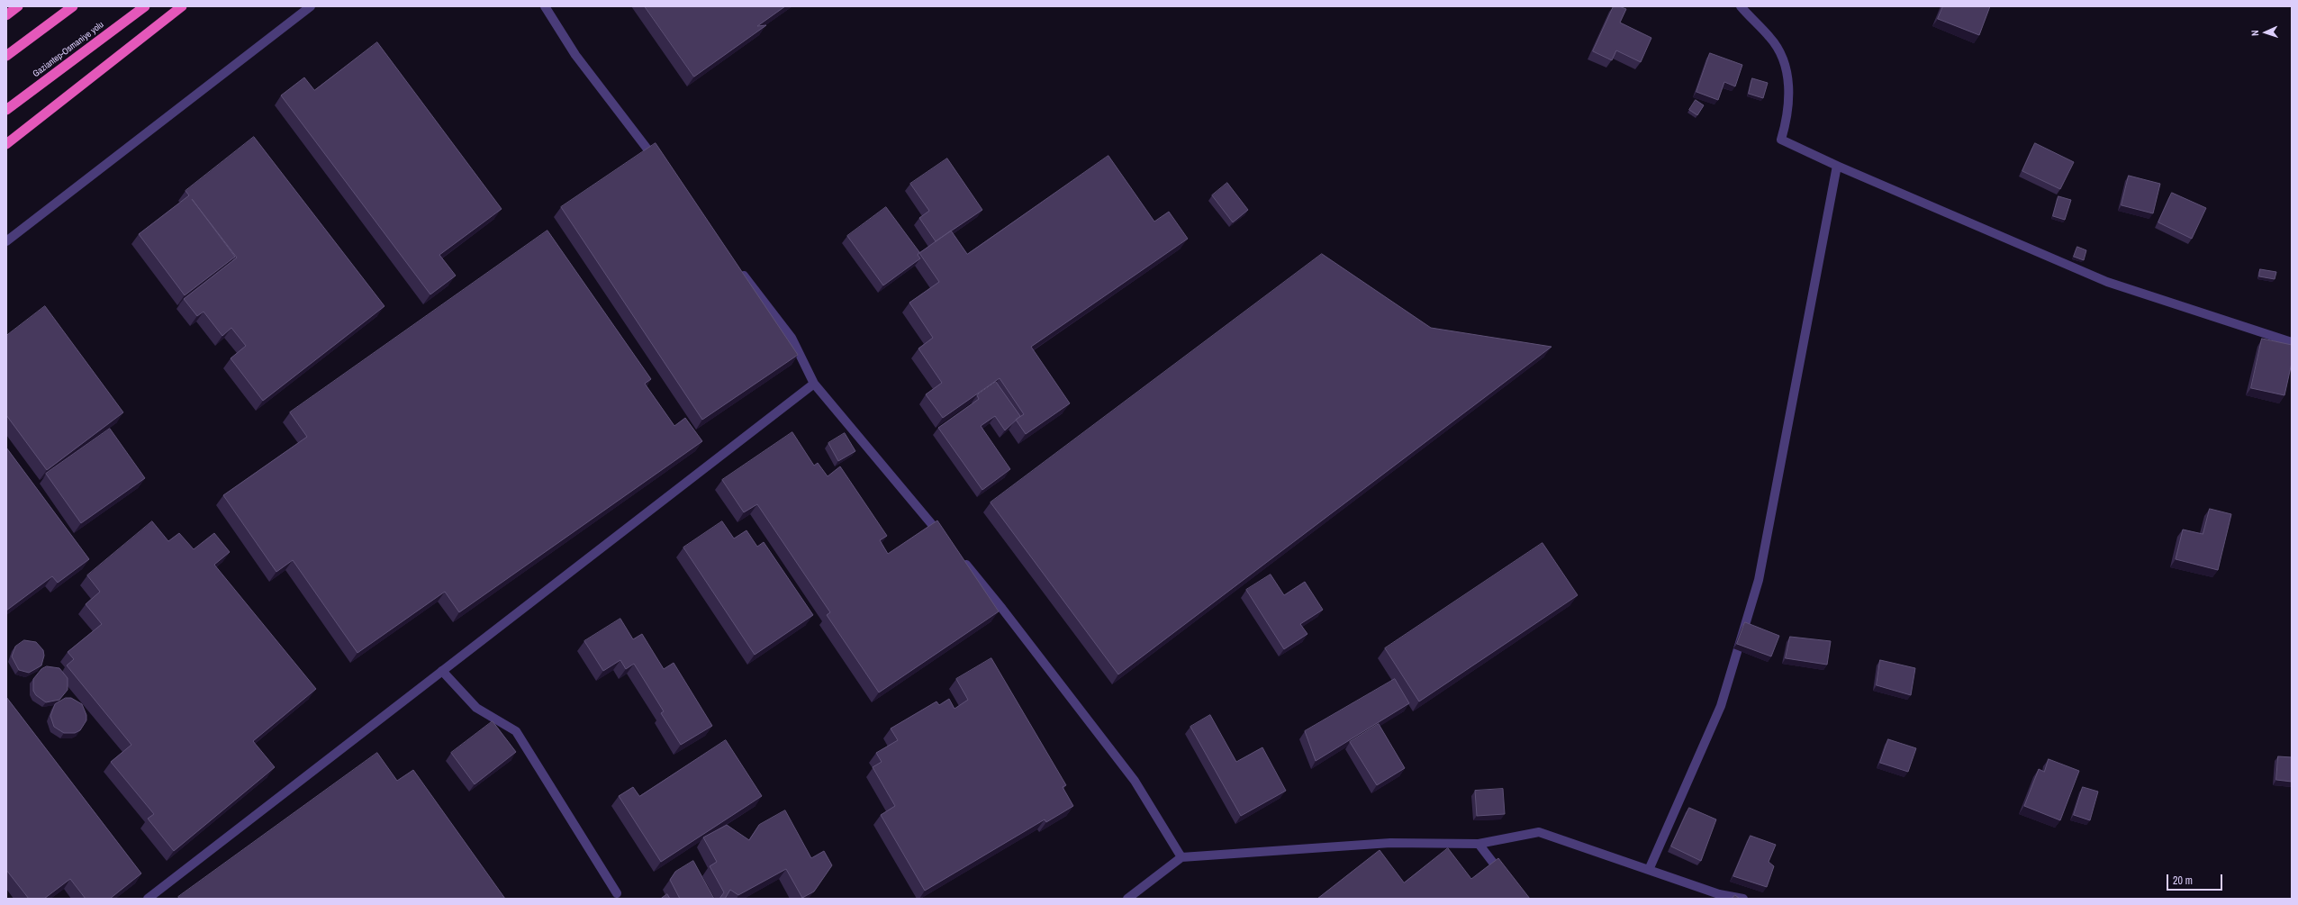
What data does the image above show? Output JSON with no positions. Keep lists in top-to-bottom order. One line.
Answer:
{"streets":{"highway":["Gaziantep-Osmaniye yolu"]},"scale_bar":"20 m","north":"left"}
